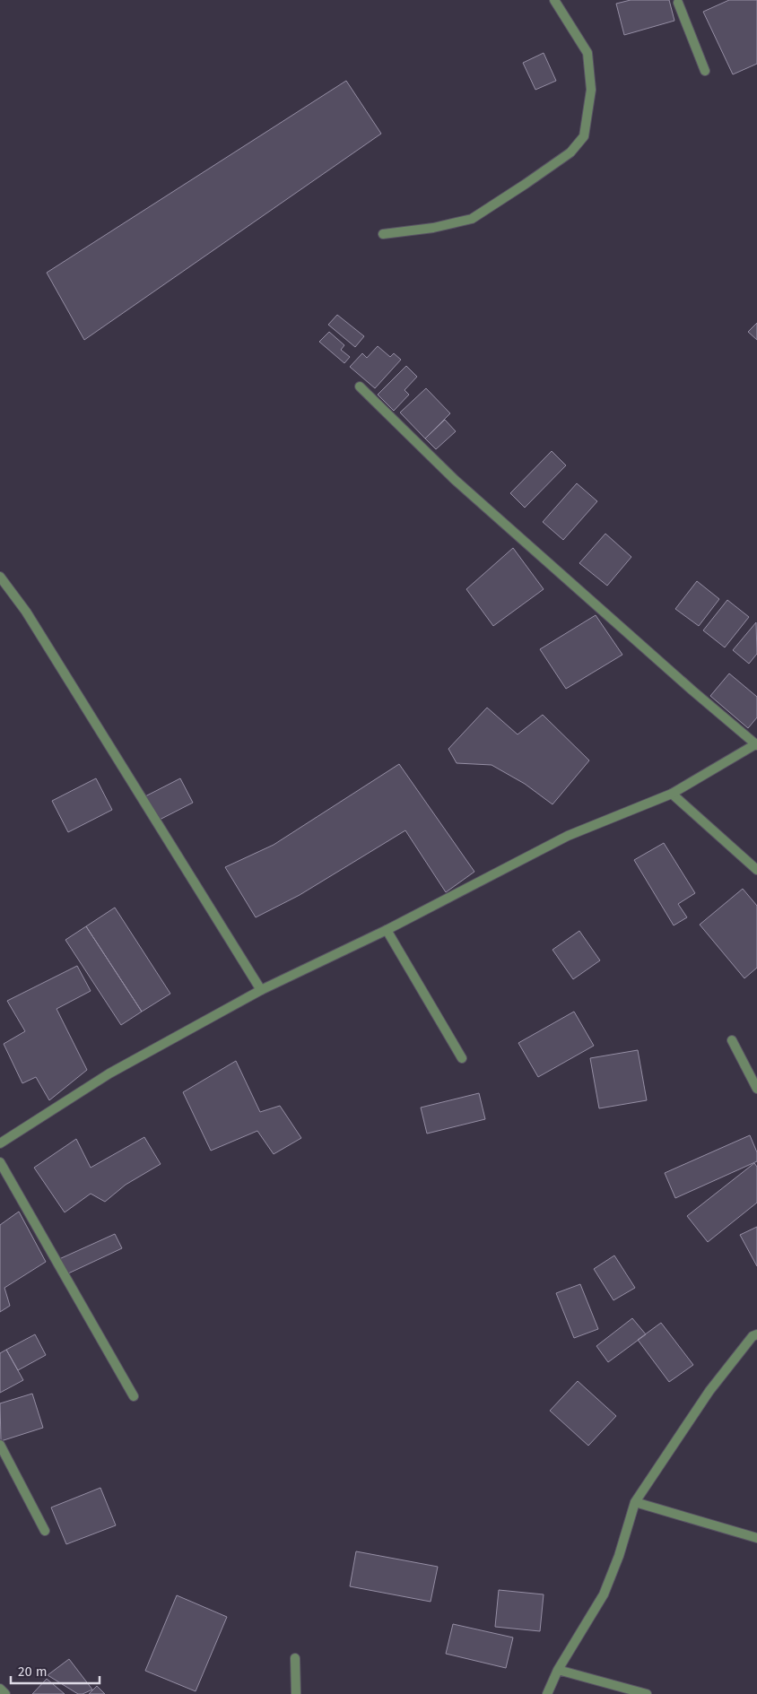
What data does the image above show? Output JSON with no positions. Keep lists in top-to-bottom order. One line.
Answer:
{"scale_bar":"20 m"}
